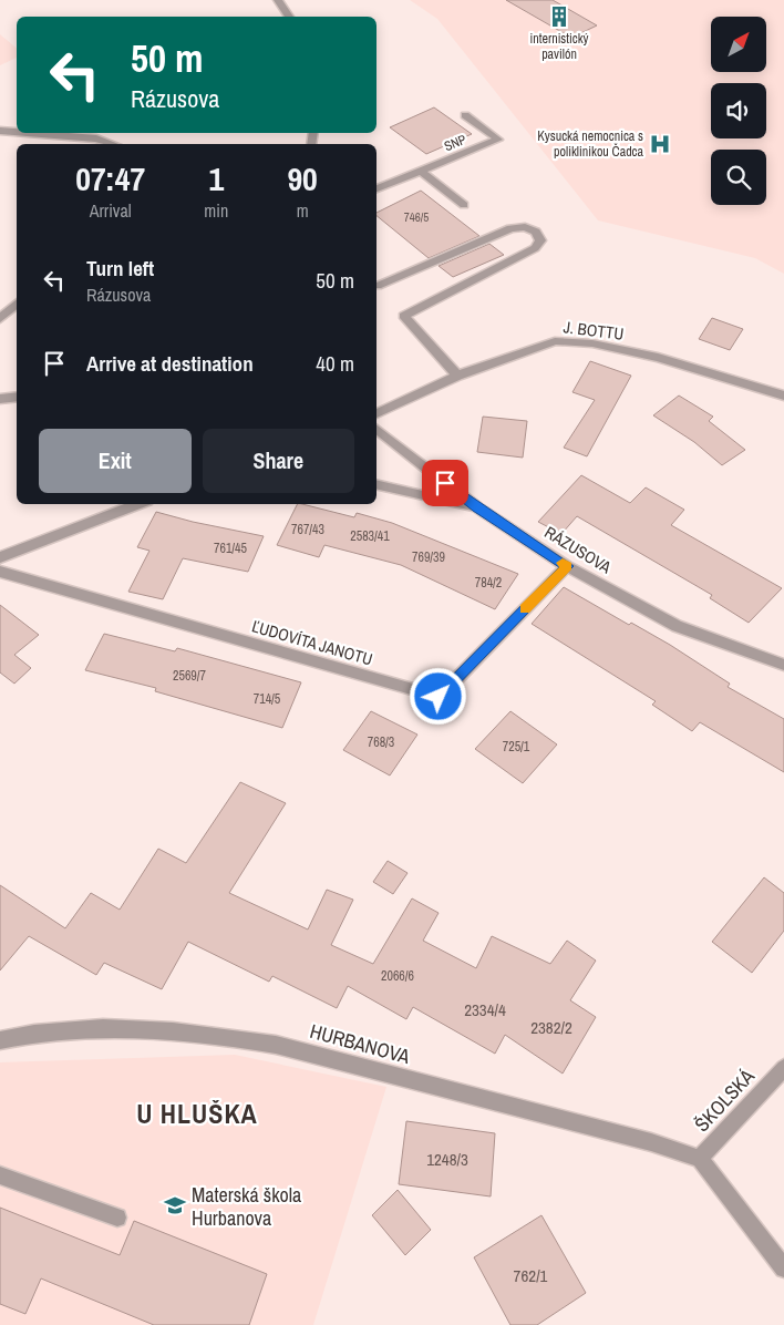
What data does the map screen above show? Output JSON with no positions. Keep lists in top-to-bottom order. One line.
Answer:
{"streets":{"street":["SNP","J. BOTTU","RÁZUSOVA","ĽUDOVÍTA JANOTU","HURBANOVA","ŠKOLSKÁ"]},"crossings":[["RÁZUSOVA","ĽUDOVÍTA JANOTU"],["HURBANOVA","ŠKOLSKÁ"]],"districts":["U HLUŠKA"],"places":{"building":["internistický pavilón"],"hospital":["Kysucká nemocnica s poliklinikou Čadca"],"school or university":["Materská škola Hurbanova"]},"house_numbers":["746/5","767/43","2583/41","761/45","769/39","784/2","2569/7","714/5","768/3","725/1","2066/6","2334/4","2382/2","1248/3","762/1"],"north":"top right","page":{"turn":["50 m","Rázusova"],"eta":["07:47","Arrival","1","min","90","m"],"list":[{"name":"Turn left","note":"Rázusova","value":"50 m"},{"name":"Arrive at destination","value":"40 m"}],"buttons":["Exit","Share"]}}
